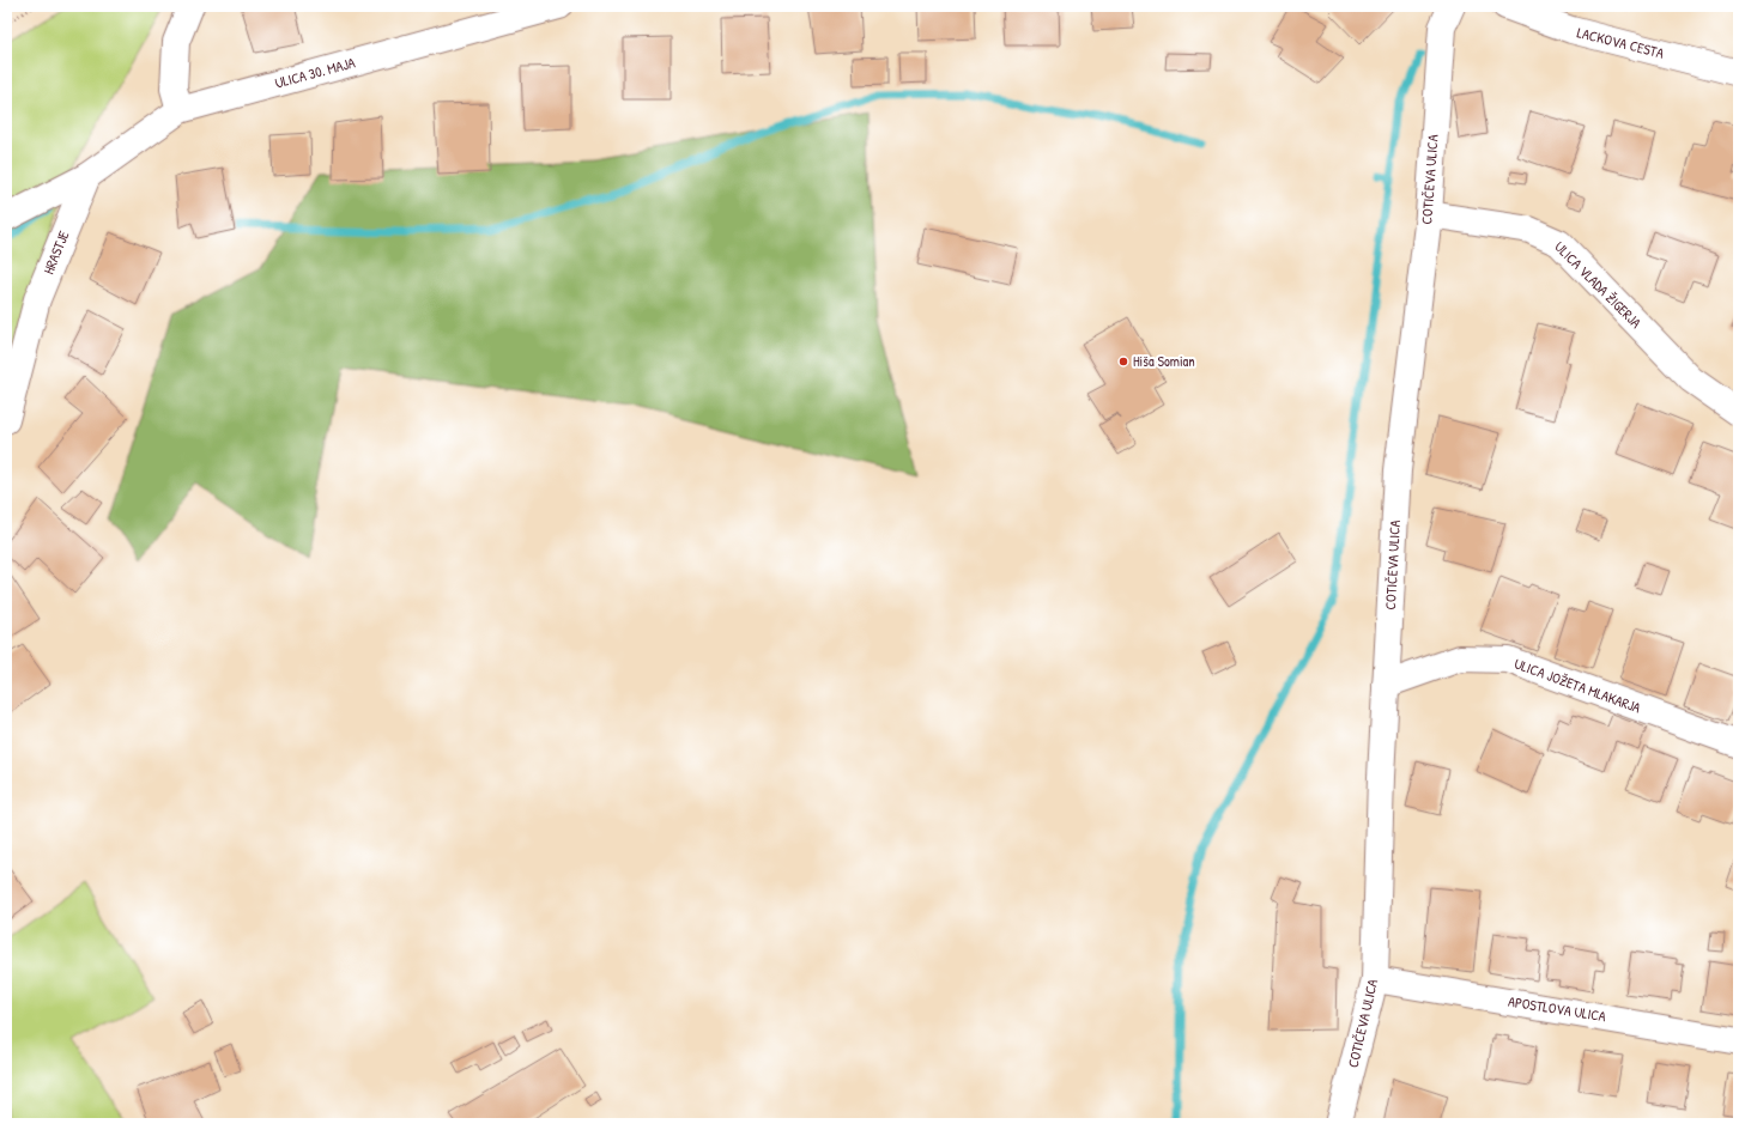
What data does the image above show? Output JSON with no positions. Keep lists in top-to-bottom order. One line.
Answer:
{"streets":{"street":["LACKOVA CESTA","ULICA 30. MAJA","COTIČEVA ULICA","HRASTJE","ULICA VLADA ŽIGERJA","ULICA JOŽETA MLAKARJA","APOSTLOVA ULICA"]},"crossings":[["ULICA 30. MAJA","HRASTJE"],["COTIČEVA ULICA","ULICA VLADA ŽIGERJA"],["COTIČEVA ULICA","ULICA JOŽETA MLAKARJA"],["COTIČEVA ULICA","APOSTLOVA ULICA"]],"places":["Hiša Somian"]}
